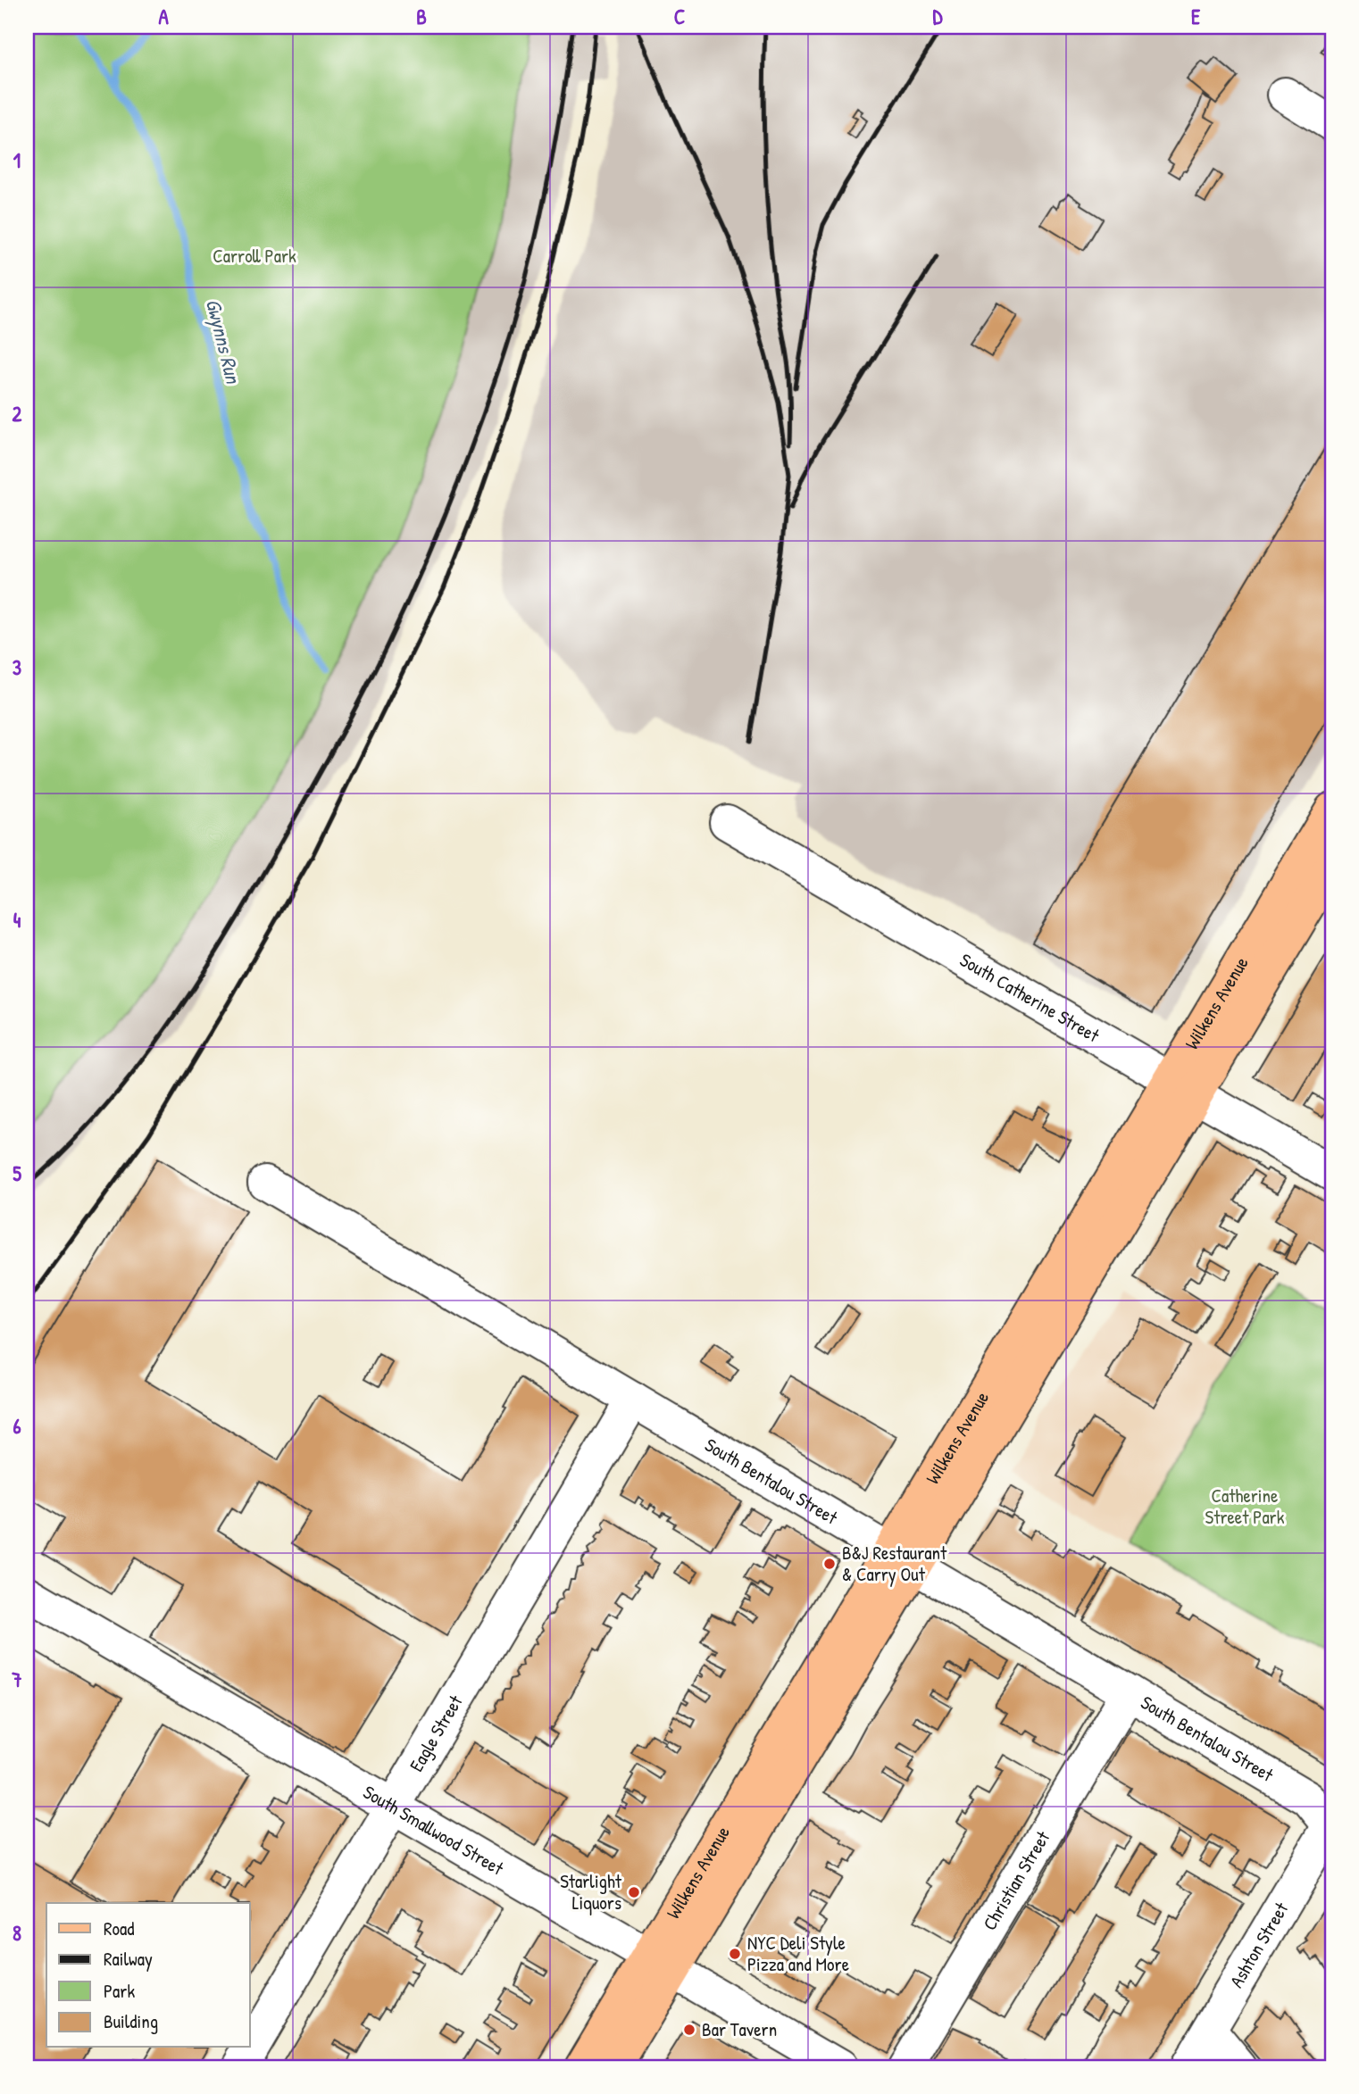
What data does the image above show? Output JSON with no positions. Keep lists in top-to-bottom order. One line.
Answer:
{"streets":{"main road":["Wilkens Avenue"],"street":["South Catherine Street","South Bentalou Street","Eagle Street","South Smallwood Street","Christian Street","Ashton Street"]},"crossings":[["South Catherine Street","Wilkens Avenue"],["Wilkens Avenue","South Bentalou Street"],["Wilkens Avenue","South Smallwood Street"],["South Bentalou Street","Eagle Street"],["South Bentalou Street","Christian Street"],["South Bentalou Street","Ashton Street"],["Eagle Street","South Smallwood Street"]],"water":["Gwynns Run"],"parks":["Carroll Park","Catherine Street Park"],"places":["B&J Restaurant & Carry Out","Starlight Liquors","NYC Deli Style Pizza and More","Bar Tavern"],"legend":["Road","Railway","Park","Building"],"grid":{"columns":["A","B","C","D","E"],"rows":["1","2","3","4","5","6","7","8"]}}
